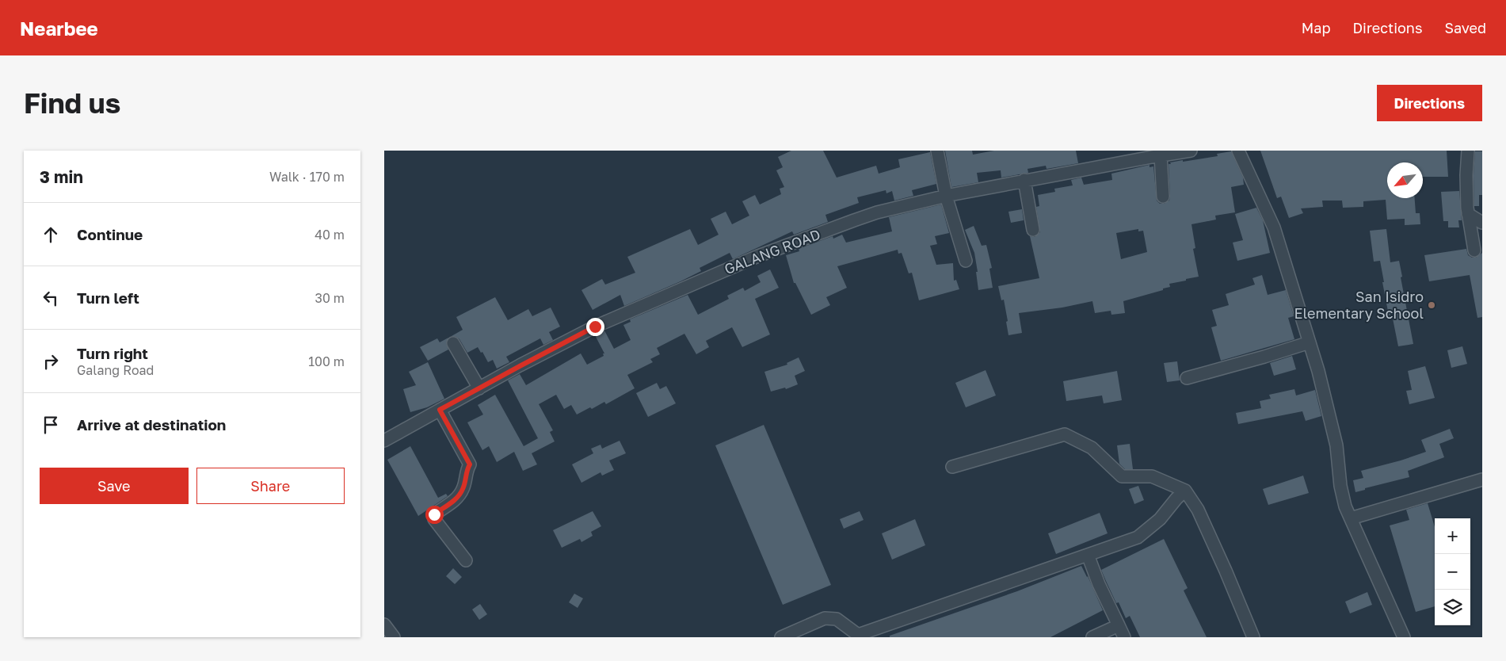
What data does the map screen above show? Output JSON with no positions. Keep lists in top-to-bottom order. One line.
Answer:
{"streets":{"street":["GALANG ROAD"]},"places":["San Isidro Elementary School"],"north":"bottom left","page":{"header":"Nearbee","nav":["Map","Directions","Saved"],"buttons":["Directions",["Save","Share"]],"title":"Find us","heading":["3 min","Walk · 170 m"],"list":[["Continue","40 m"],["Turn left","30 m"],["Turn right","Galang Road","100 m"],"Arrive at destination"],"map_buttons":["+","−"]}}
